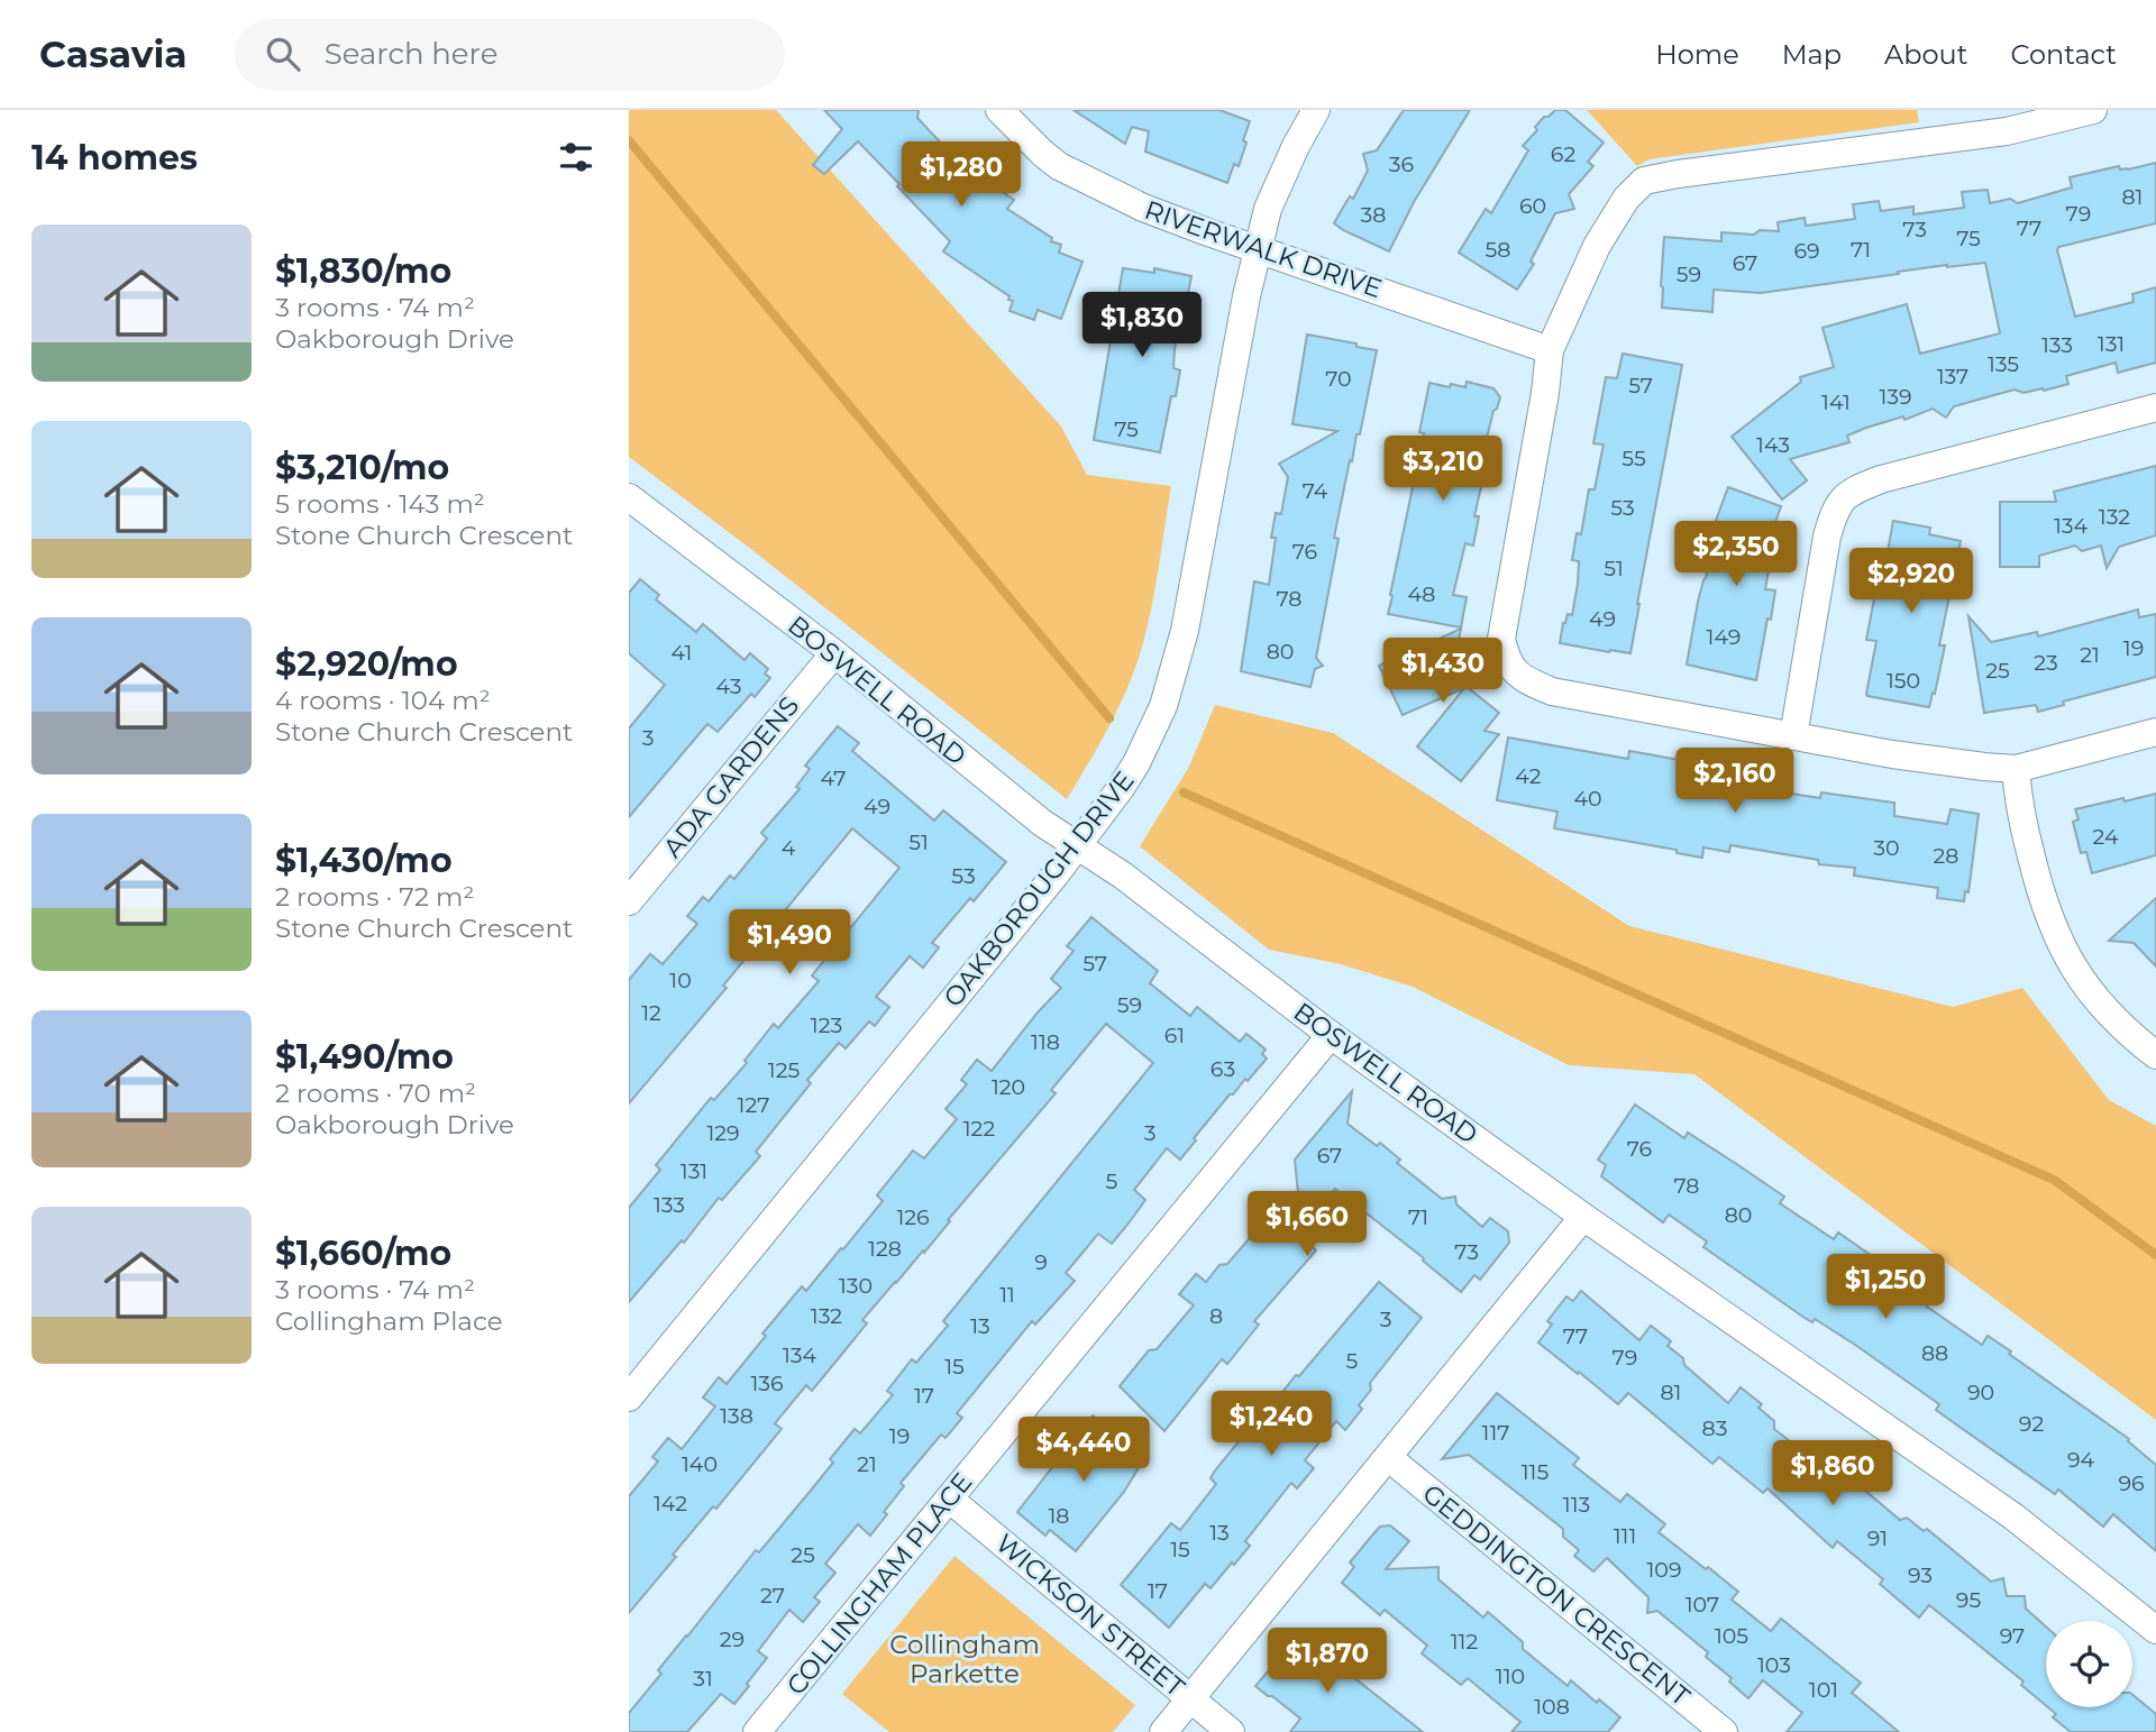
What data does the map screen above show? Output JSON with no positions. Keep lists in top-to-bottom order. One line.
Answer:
{"streets":{"street":["RIVERWALK DRIVE","BOSWELL ROAD","ADA GARDENS","OAKBOROUGH DRIVE","COLLINGHAM PLACE","GEDDINGTON CRESCENT","WICKSON STREET"]},"crossings":[["RIVERWALK DRIVE","OAKBOROUGH DRIVE"],["BOSWELL ROAD","ADA GARDENS"],["BOSWELL ROAD","OAKBOROUGH DRIVE"],["BOSWELL ROAD","COLLINGHAM PLACE"],["COLLINGHAM PLACE","WICKSON STREET"]],"parks":["Collingham Parkette"],"house_numbers":["62","36","81","60","79","38","77","73","75","58","71","69","67","59","131","133","135","137","70","57","139","141","75","143","55","74","53","132","134","76","51","48","78","49","149","19","80","41","21","23","25","150","43","3","42","47","40","49","24","51","4","30","28","53","57","10","59","12","123","61","118","63","125","120","127","122","129","3","76","67","131","5","78","133","80","126","71","128","73","9","130","11","132","8","3","13","77","88","134","79","5","15","136","81","90","17","138","92","83","117","19","94","140","21","115","96","142","113","18","13","111","91","15","25","109","93","17","27","95","107","105","97","29","112","103","110","31","101","108"],"page":{"header":"Casavia","search":"Search here","nav":["Home","Map","About","Contact"],"heading":"14 homes","price":["$1,280","$1,830","$3,210","$2,350","$2,920","$1,430","$2,160","$1,490","$1,660","$1,250","$1,240","$4,440","$1,860","$1,870"],"list":[{"name":"$1,830/mo","note":"3 rooms · 74 m² · Oakborough Drive"},{"name":"$3,210/mo","note":"5 rooms · 143 m² · Stone Church Crescent"},{"name":"$2,920/mo","note":"4 rooms · 104 m² · Stone Church Crescent"},{"name":"$1,430/mo","note":"2 rooms · 72 m² · Stone Church Crescent"},{"name":"$1,490/mo","note":"2 rooms · 70 m² · Oakborough Drive"},{"name":"$1,660/mo","note":"3 rooms · 74 m² · Collingham Place"}]}}
